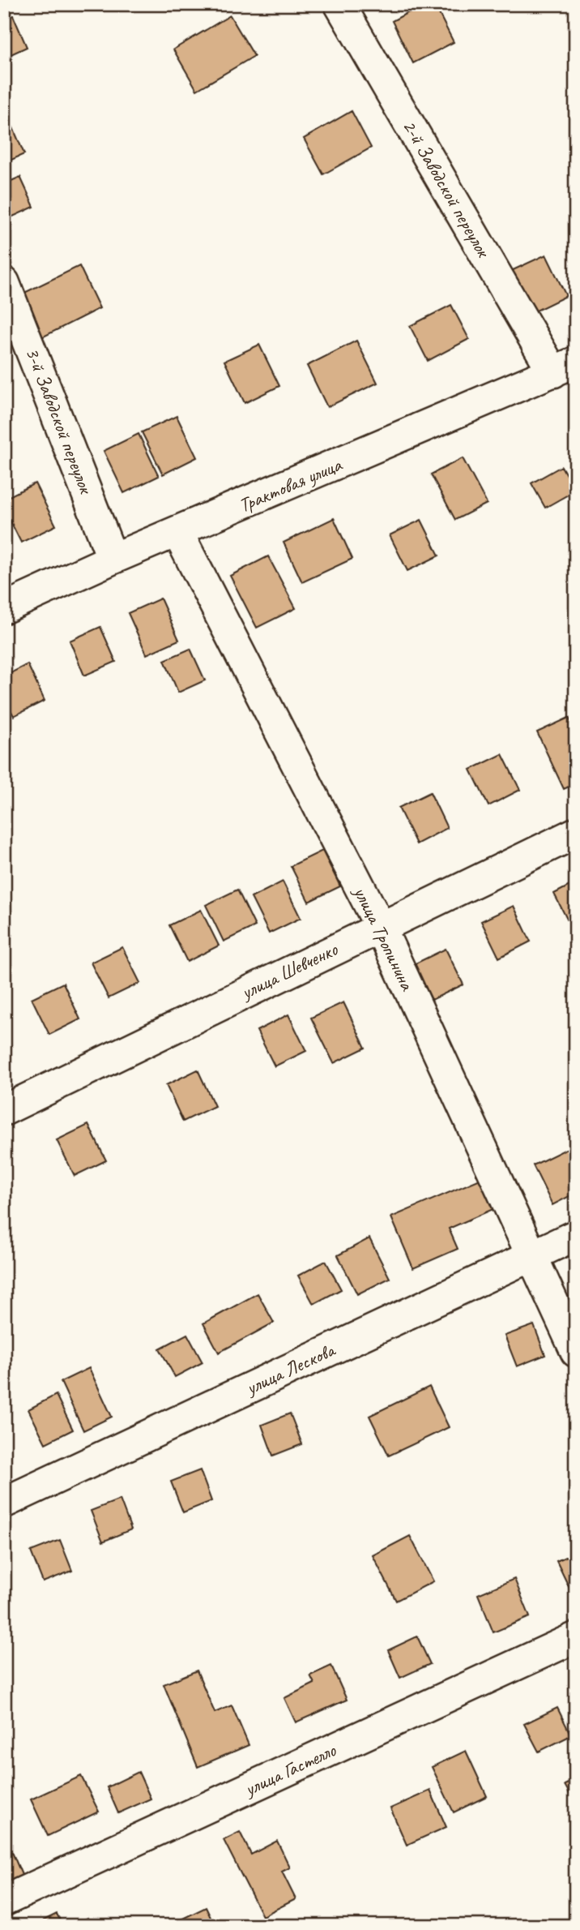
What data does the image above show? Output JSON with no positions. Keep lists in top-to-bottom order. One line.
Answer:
{"streets":{"street":["2-й Заводской переулок","3-й Заводской переулок","Трактовая улица","улица Тропинина","улица Шевченко","улица Лескова","улица Гастелло"]},"crossings":[["2-й Заводской переулок","Трактовая улица"],["3-й Заводской переулок","Трактовая улица"],["Трактовая улица","улица Тропинина"],["улица Тропинина","улица Шевченко"],["улица Тропинина","улица Лескова"]]}
